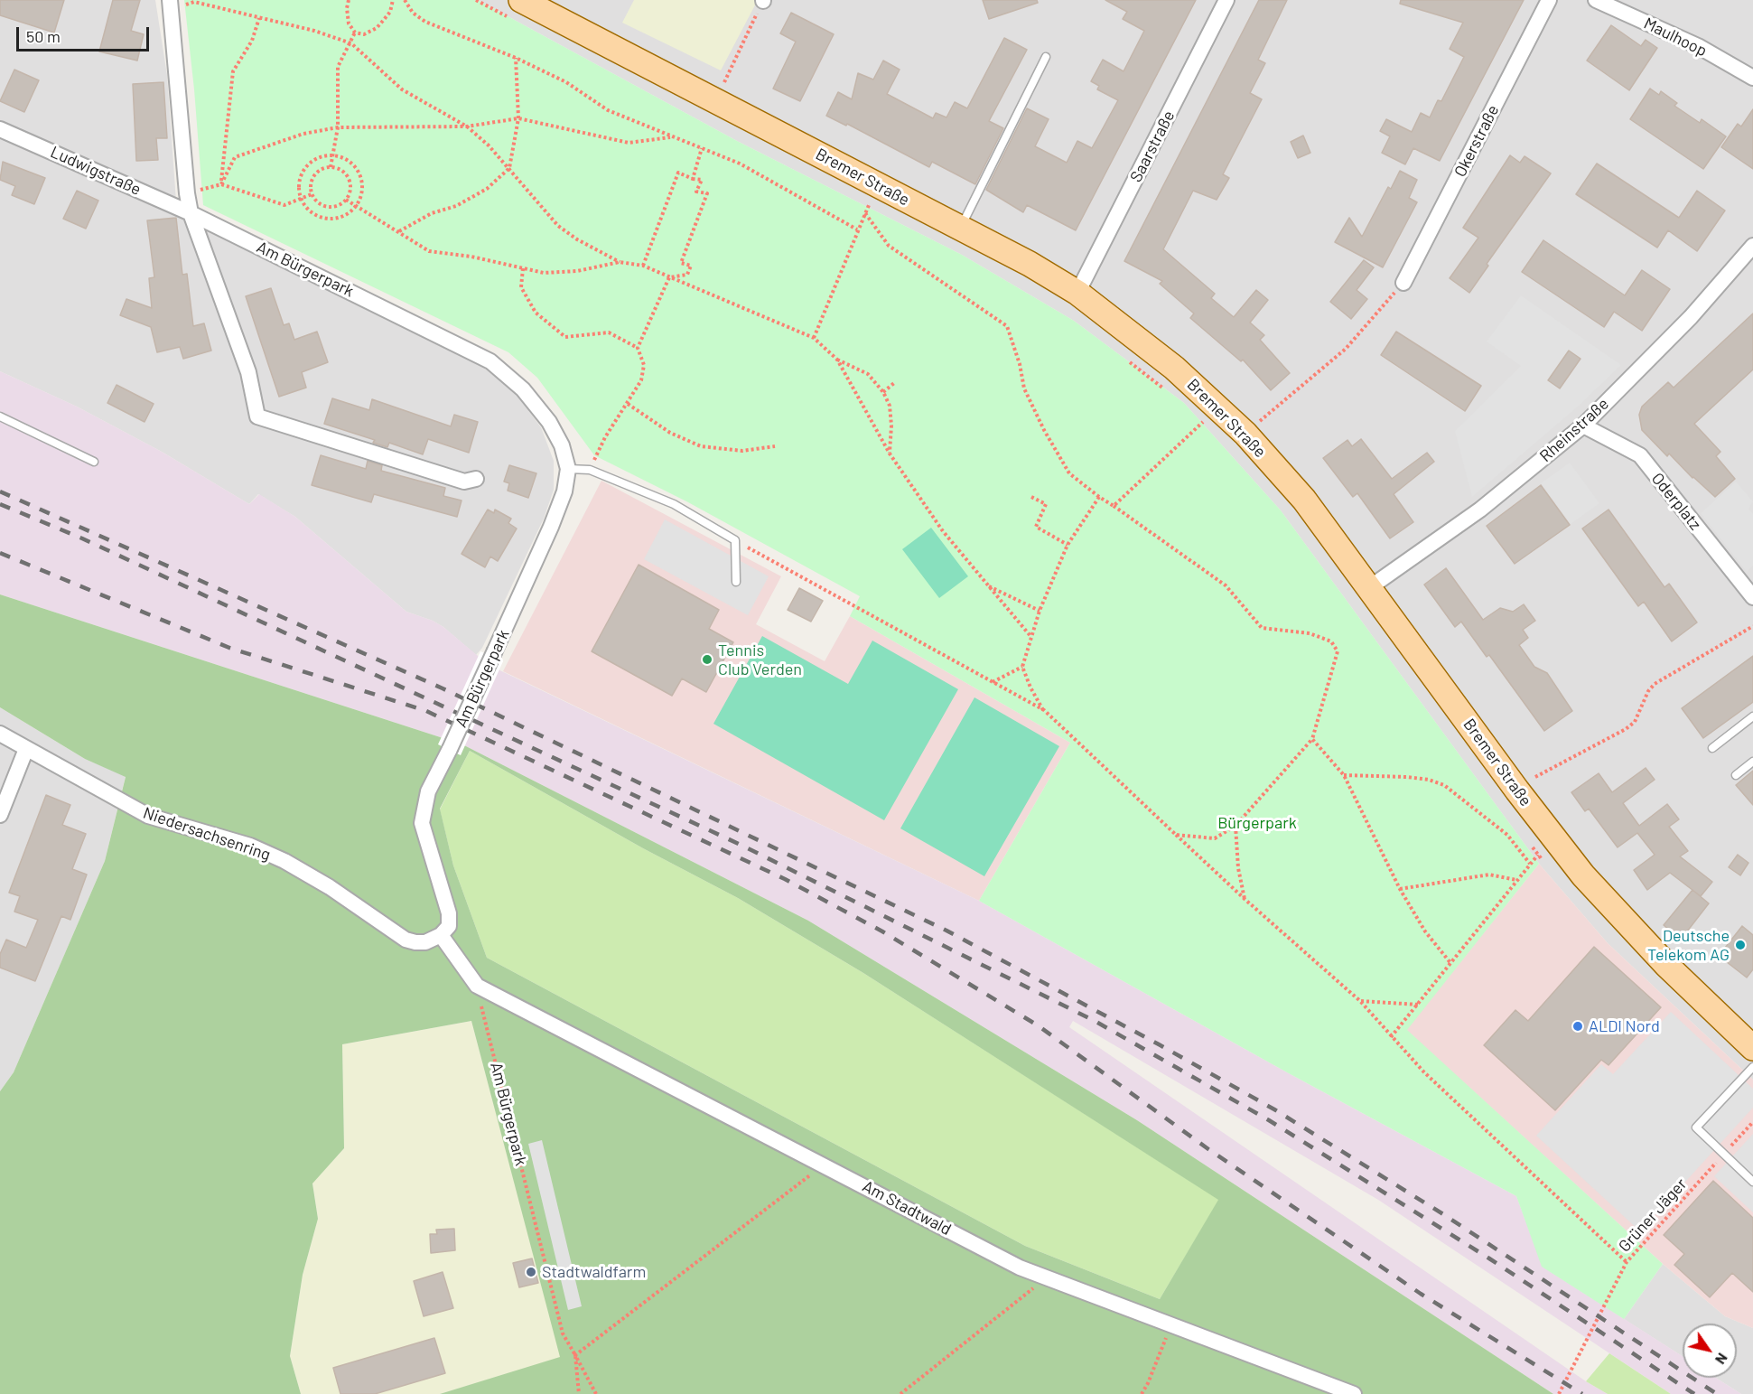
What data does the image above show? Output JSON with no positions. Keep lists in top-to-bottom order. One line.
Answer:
{"streets":{"main road":["Bremer Straße"],"street":["Maulhoop","Okerstraße","Saarstraße","Ludwigstraße","Am Bürgerpark","Rheinstraße","Oderplatz","Niedersachsenring","Am Stadtwald"],"path":["Grüner Jäger"]},"crossings":[["Saarstraße","Bremer Straße"],["Ludwigstraße","Am Bürgerpark"],["Bremer Straße","Rheinstraße"],["Am Bürgerpark","Niedersachsenring"],["Am Bürgerpark","Am Stadtwald"],["Rheinstraße","Oderplatz"]],"parks":["Bürgerpark"],"places":["Tennis Club Verden","Deutsche Telekom AG","ALDI Nord","Stadtwaldfarm"],"scale_bar":"50 m","north":"bottom right"}
